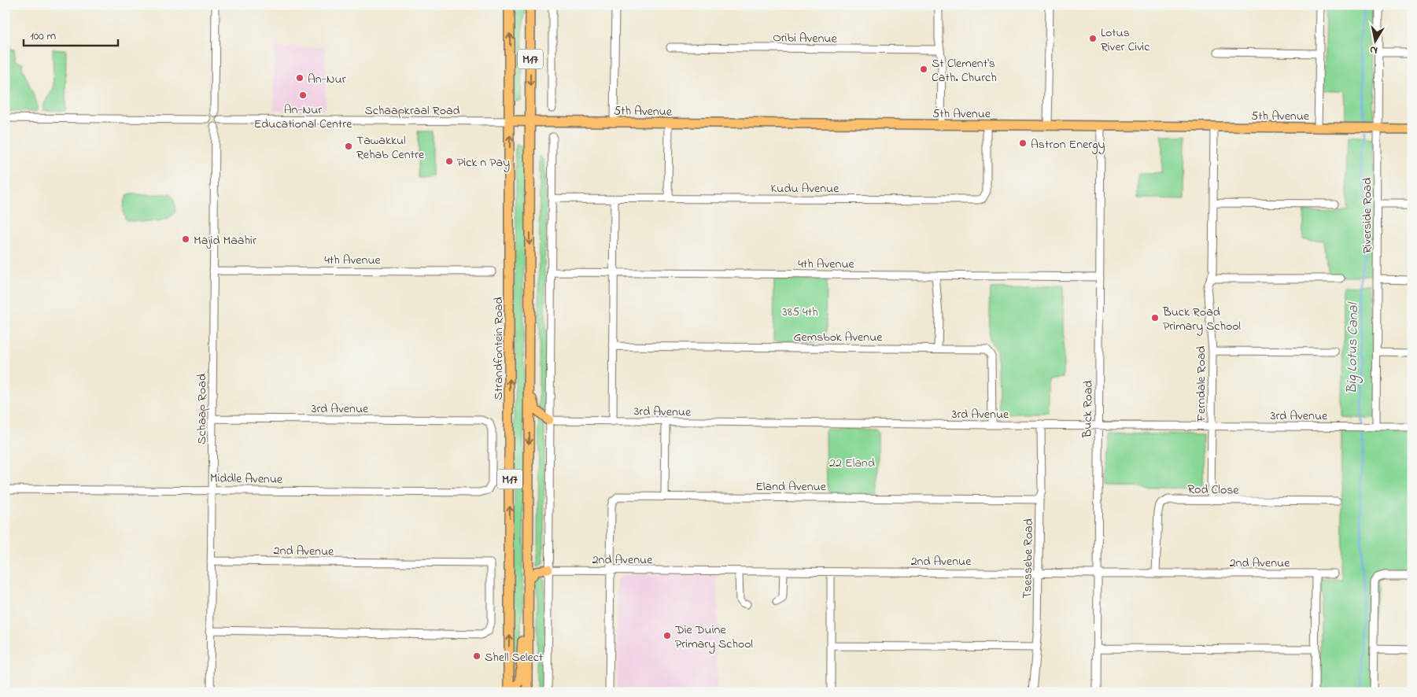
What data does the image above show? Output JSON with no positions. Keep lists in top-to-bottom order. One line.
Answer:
{"streets":{"main road":["M17","5th Avenue","Strandfontein Road"],"street":["Oribi Avenue","Schaapkraal Road","Kudu Avenue","Riverside Road","4th Avenue","Gemsbok Avenue","Ferndale Road","3rd Avenue","Schaap Road","Buck Road","Middle Avenue","Eland Avenue","Rod Close","2nd Avenue","Tsessebe Road"]},"crossings":[["M17","5th Avenue"],["Schaapkraal Road","5th Avenue"],["Schaapkraal Road","Strandfontein Road"],["Schaapkraal Road","Schaap Road"],["5th Avenue","Kudu Avenue"],["5th Avenue","Riverside Road"],["5th Avenue","Strandfontein Road"],["5th Avenue","Ferndale Road"],["5th Avenue","Buck Road"],["Riverside Road","3rd Avenue"],["4th Avenue","Schaap Road"],["4th Avenue","Buck Road"],["Gemsbok Avenue","3rd Avenue"],["Ferndale Road","3rd Avenue"],["Ferndale Road","Rod Close"],["3rd Avenue","Schaap Road"],["3rd Avenue","Buck Road"],["3rd Avenue","Middle Avenue"],["3rd Avenue","Tsessebe Road"],["Schaap Road","Middle Avenue"],["Schaap Road","2nd Avenue"],["Buck Road","2nd Avenue"],["Eland Avenue","2nd Avenue"],["Eland Avenue","Tsessebe Road"],["Rod Close","2nd Avenue"],["2nd Avenue","Tsessebe Road"]],"water":["Big Lotus Canal"],"parks":["385 4th","22 Eland"],"places":["Lotus River Civic","St Clement's Cath. Church","An-Nur","An-Nur Educational Centre","Astron Energy","Tawakkul Rehab Centre","Pick n Pay","Majid Maahir","Buck Road Primary School","Die Duine Primary School","Shell Select"],"scale_bar":"100 m","north":"bottom"}
